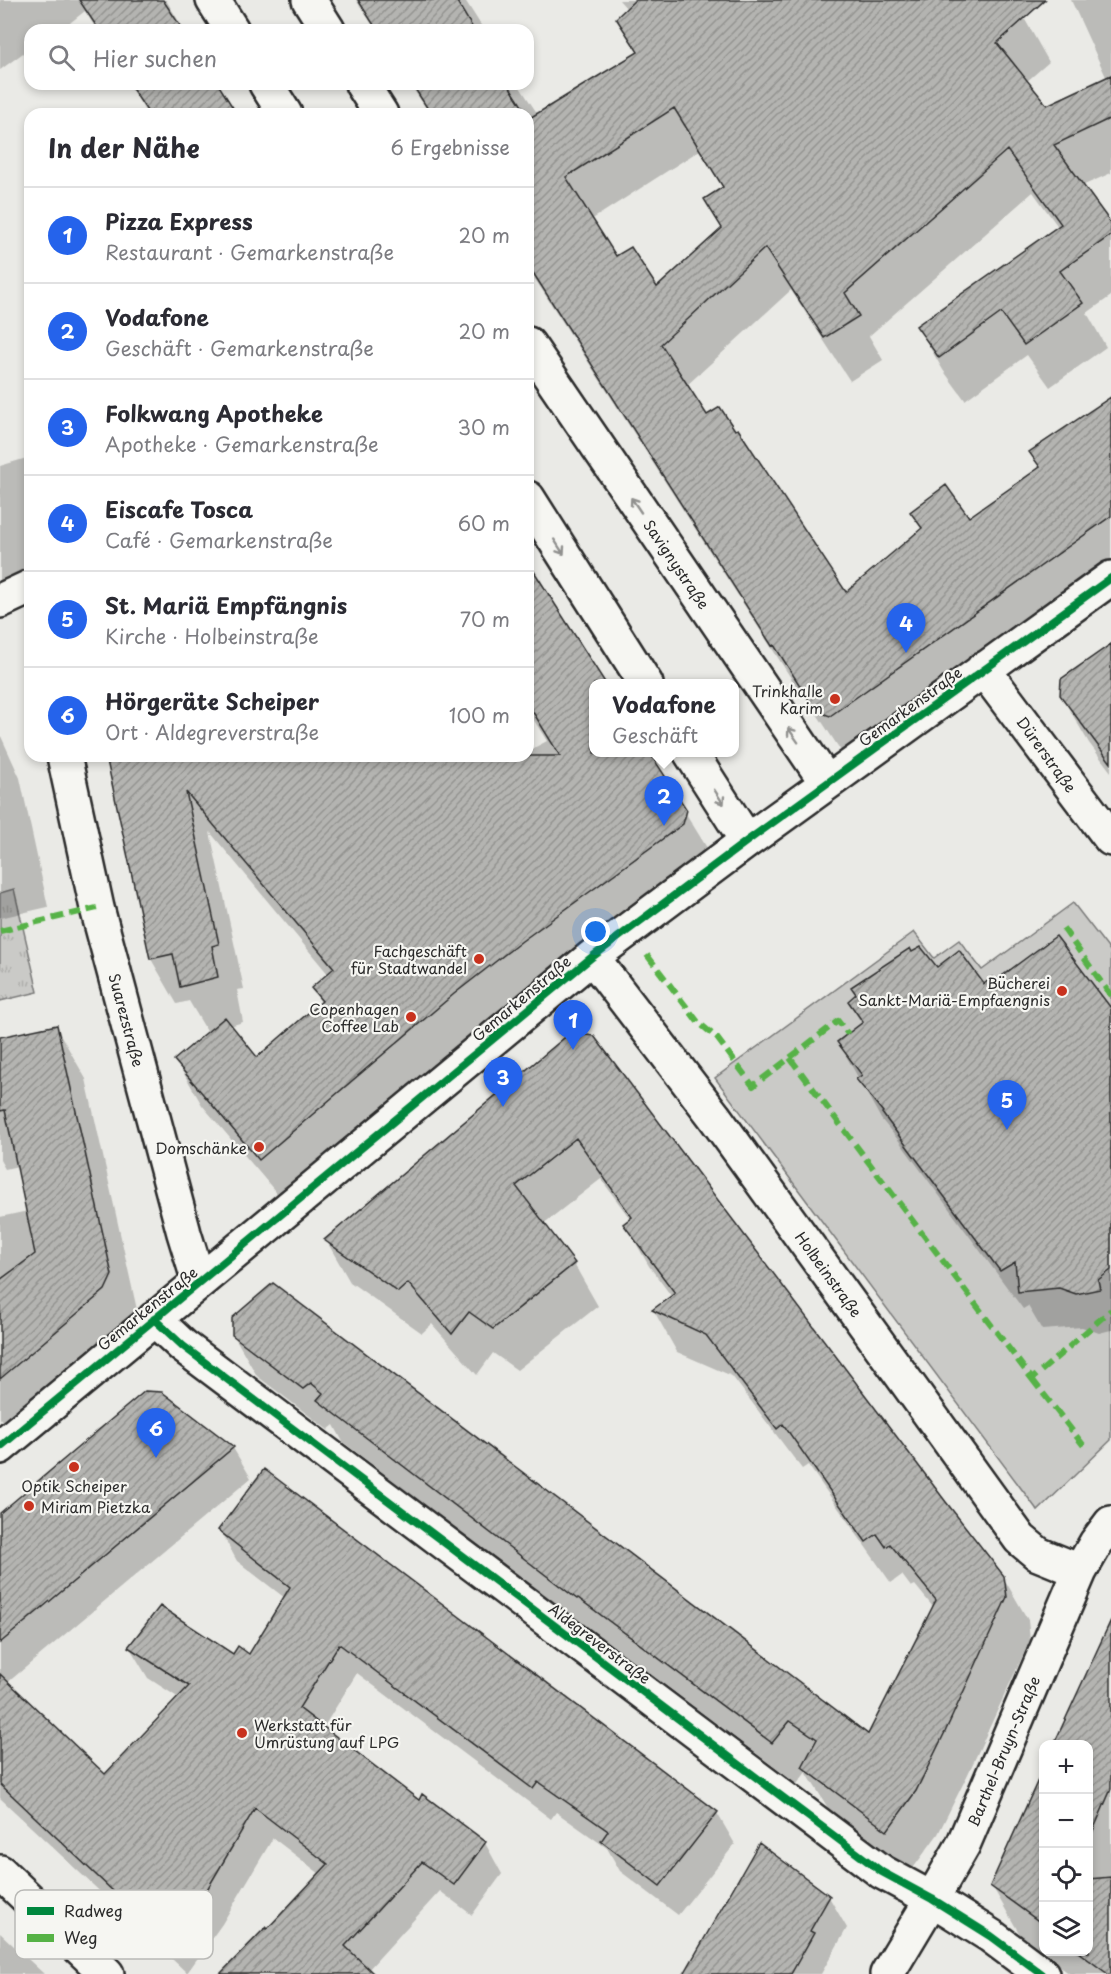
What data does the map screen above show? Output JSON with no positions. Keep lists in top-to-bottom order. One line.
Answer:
{"streets":{"street":["Savignystraße","Gemarkenstraße","Dürerstraße","Suarezstraße","Holbeinstraße","Aldegreverstraße","Barthel-Bruyn-Straße"]},"crossings":[["Savignystraße","Gemarkenstraße"],["Gemarkenstraße","Dürerstraße"],["Gemarkenstraße","Suarezstraße"],["Gemarkenstraße","Holbeinstraße"],["Gemarkenstraße","Aldegreverstraße"],["Holbeinstraße","Barthel-Bruyn-Straße"],["Aldegreverstraße","Barthel-Bruyn-Straße"]],"places":["Trinkhalle Karim","Fachgeschäft für Stadtwandel","Bücherei Sankt-Mariä-Empfaengnis","Copenhagen Coffee Lab","Domschänke","Optik Scheiper","Miriam Pietzka","Werkstatt für Umrüstung auf LPG"],"legend":["Radweg","Weg"],"page":{"search":"Hier suchen","heading":["In der Nähe","6 Ergebnisse"],"list":[{"mark":"1","name":"Pizza Express","note":"Restaurant · Gemarkenstraße","value":"20 m"},{"mark":"2","name":"Vodafone","note":"Geschäft · Gemarkenstraße","value":"20 m"},{"mark":"3","name":"Folkwang Apotheke","note":"Apotheke · Gemarkenstraße","value":"30 m"},{"mark":"4","name":"Eiscafe Tosca","note":"Café · Gemarkenstraße","value":"60 m"},{"mark":"5","name":"St. Mariä Empfängnis","note":"Kirche · Holbeinstraße","value":"70 m"},{"mark":"6","name":"Hörgeräte Scheiper","note":"Ort · Aldegreverstraße","value":"100 m"}],"pins":["4","2","1","3","5","6"],"popup":["Vodafone","Geschäft"],"map_buttons":["+","−"]}}
